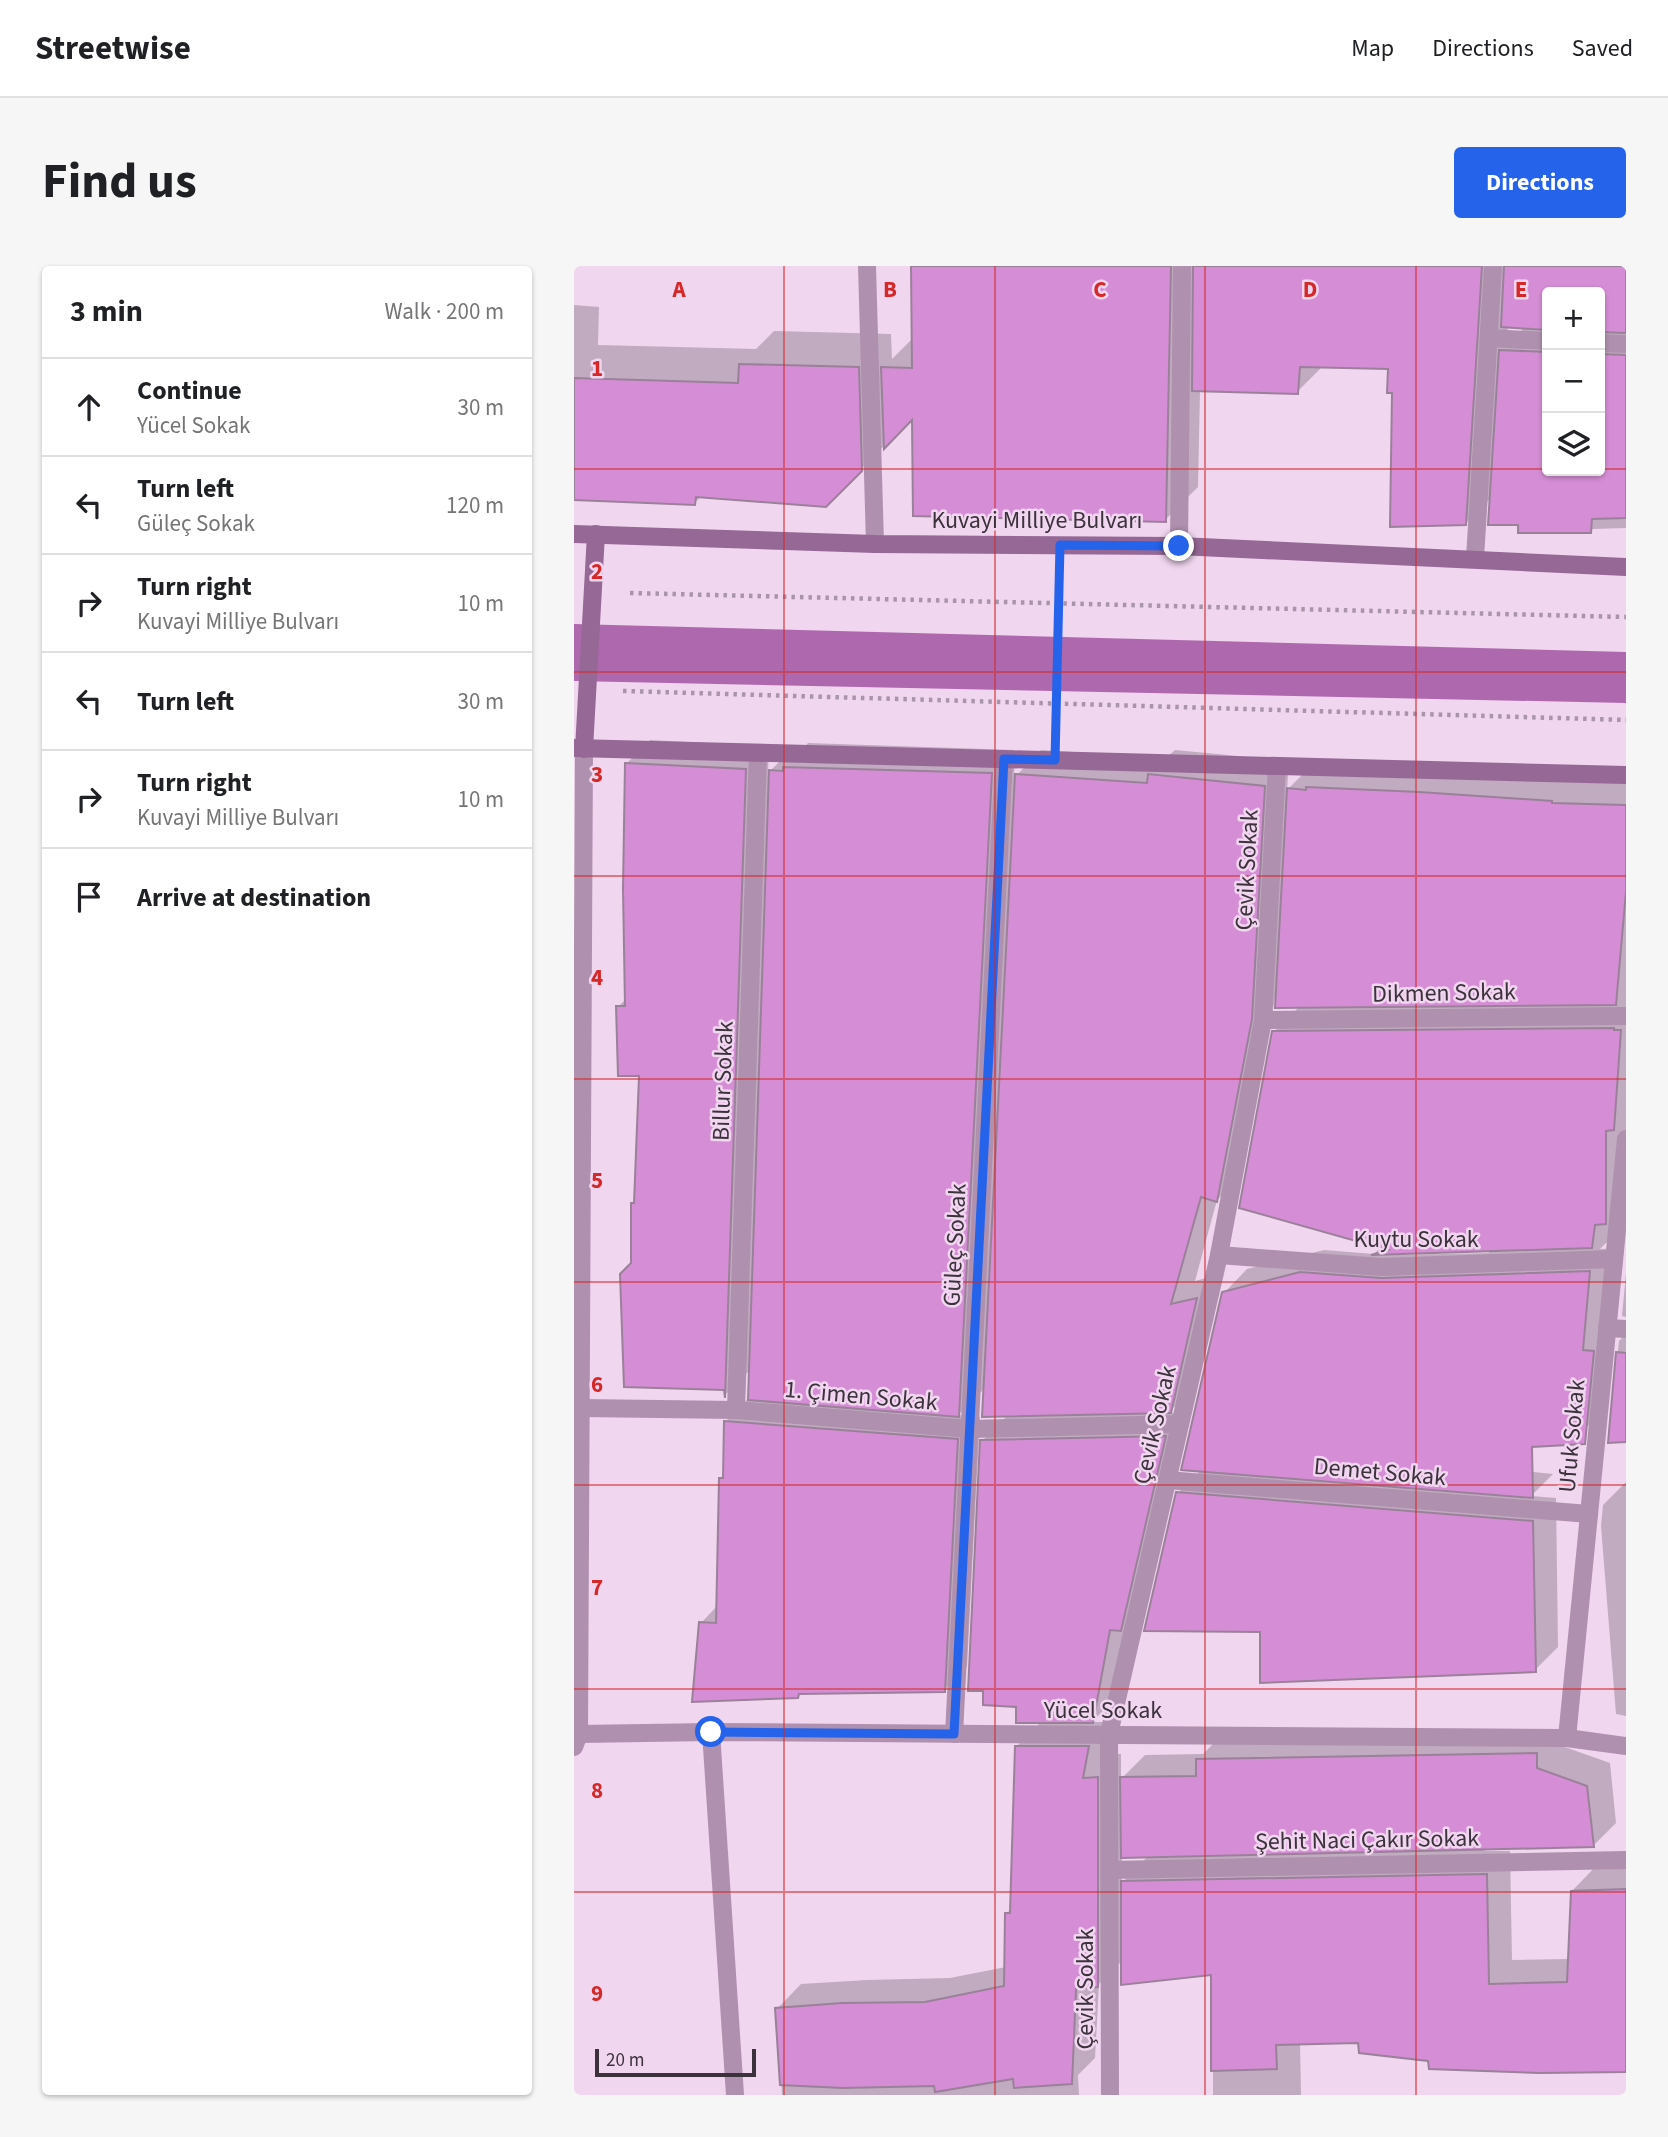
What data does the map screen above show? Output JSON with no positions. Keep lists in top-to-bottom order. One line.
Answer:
{"streets":{"main road":["Kuvayi Milliye Bulvarı"],"street":["Çevik Sokak","Dikmen Sokak","Billur Sokak","Kuytu Sokak","Güleç Sokak","1. Çimen Sokak","Ufuk Sokak","Demet Sokak","Yücel Sokak","Şehit Naci Çakır Sokak"]},"crossings":[["Çevik Sokak","Dikmen Sokak"],["Çevik Sokak","Kuytu Sokak"],["Çevik Sokak","1. Çimen Sokak"],["Çevik Sokak","Demet Sokak"],["Çevik Sokak","Yücel Sokak"],["Çevik Sokak","Şehit Naci Çakır Sokak"],["Billur Sokak","1. Çimen Sokak"],["Kuytu Sokak","Ufuk Sokak"],["Güleç Sokak","1. Çimen Sokak"],["Güleç Sokak","Yücel Sokak"],["Ufuk Sokak","Demet Sokak"],["Ufuk Sokak","Yücel Sokak"]],"scale_bar":"20 m","page":{"header":"Streetwise","nav":["Map","Directions","Saved"],"title":"Find us","buttons":"Directions","heading":["3 min","Walk · 200 m"],"map_buttons":["+","−"],"list":[["Continue","Yücel Sokak","30 m"],["Turn left","Güleç Sokak","120 m"],["Turn right","Kuvayi Milliye Bulvarı","10 m"],["Turn left","30 m"],["Turn right","Kuvayi Milliye Bulvarı","10 m"],"Arrive at destination"],"scale":"20 m"},"grid":{"columns":["A","B","C","D","E"],"rows":["1","2","3","4","5","6","7","8","9"]}}
